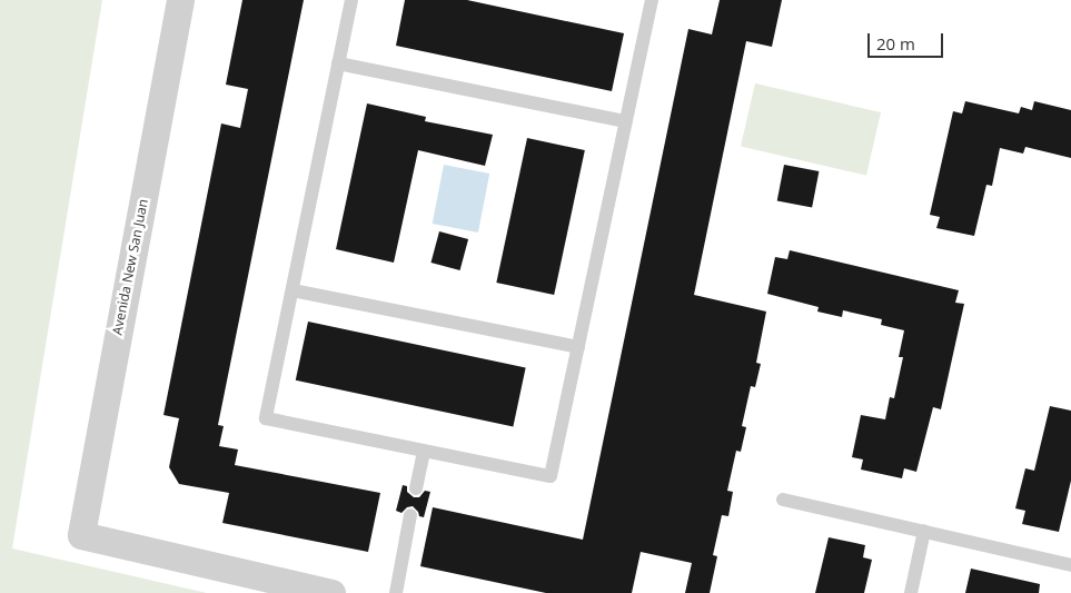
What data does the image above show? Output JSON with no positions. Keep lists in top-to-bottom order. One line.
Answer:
{"streets":{"street":["Avenida New San Juan"]},"scale_bar":"20 m"}
